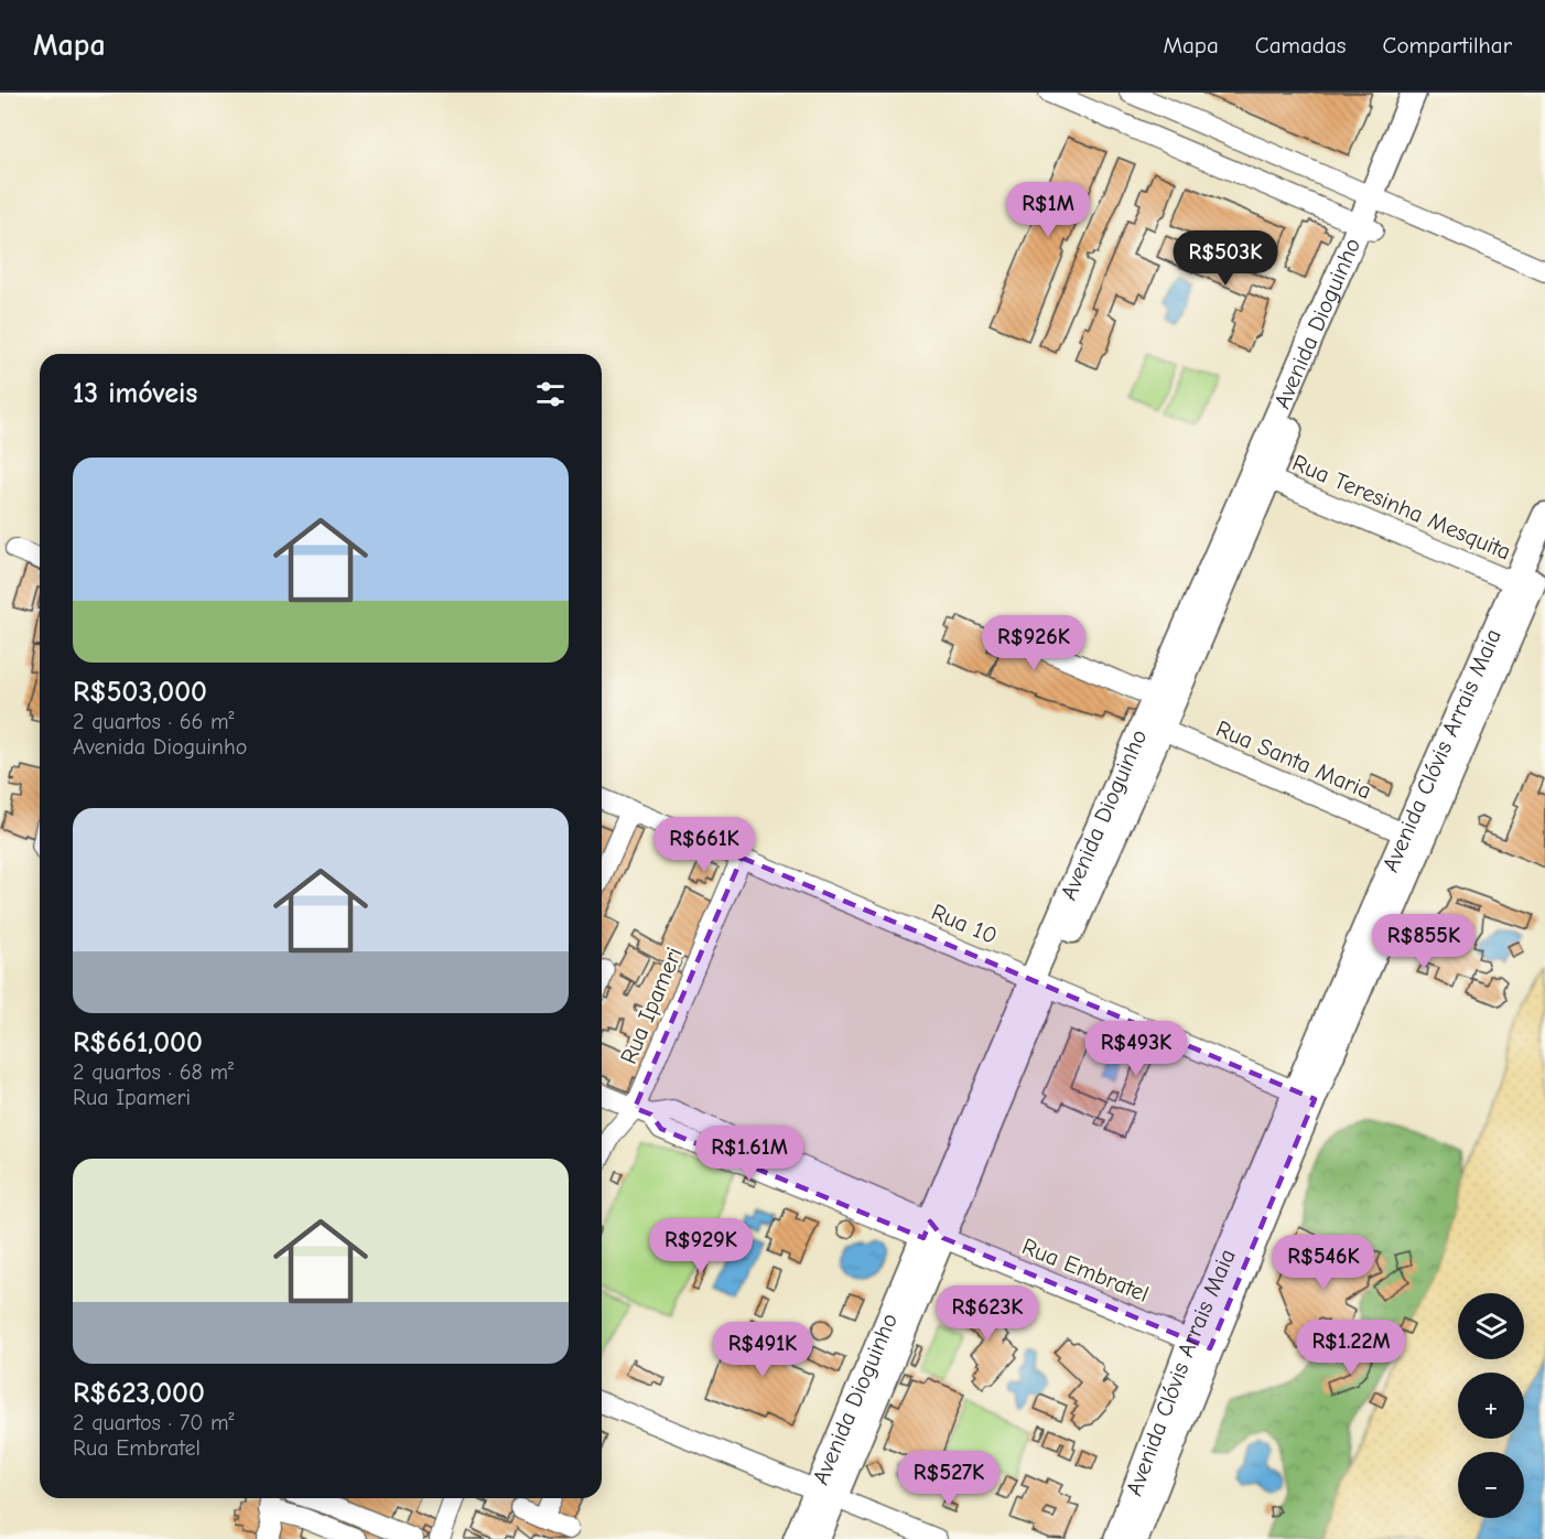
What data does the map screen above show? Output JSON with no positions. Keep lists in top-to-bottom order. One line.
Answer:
{"streets":{"main road":["Avenida Dioguinho","Avenida Clóvis Arrais Maia"],"street":["Rua Teresinha Mesquita","Rua Santa Maria","Rua 10","Rua Ipameri","Rua Embratel"]},"crossings":[["Avenida Dioguinho","Rua Teresinha Mesquita"],["Avenida Dioguinho","Rua Santa Maria"],["Avenida Dioguinho","Rua 10"],["Avenida Dioguinho","Rua Embratel"],["Rua Teresinha Mesquita","Avenida Clóvis Arrais Maia"],["Avenida Clóvis Arrais Maia","Rua Santa Maria"],["Avenida Clóvis Arrais Maia","Rua 10"],["Avenida Clóvis Arrais Maia","Rua Embratel"],["Rua 10","Rua Ipameri"],["Rua Ipameri","Rua Embratel"]],"page":{"header":"Mapa","nav":["Mapa","Camadas","Compartilhar"],"price":["R$1M","R$503K","R$926K","R$661K","R$855K","R$493K","R$1.61M","R$929K","R$546K","R$623K","R$1.22M","R$491K","R$527K"],"heading":"13 imóveis","list":[{"name":"R$503,000","note":"2 quartos · 66 m² · Avenida Dioguinho"},{"name":"R$661,000","note":"2 quartos · 68 m² · Rua Ipameri"},{"name":"R$623,000","note":"2 quartos · 70 m² · Rua Embratel"}],"map_buttons":["+","−"]}}
